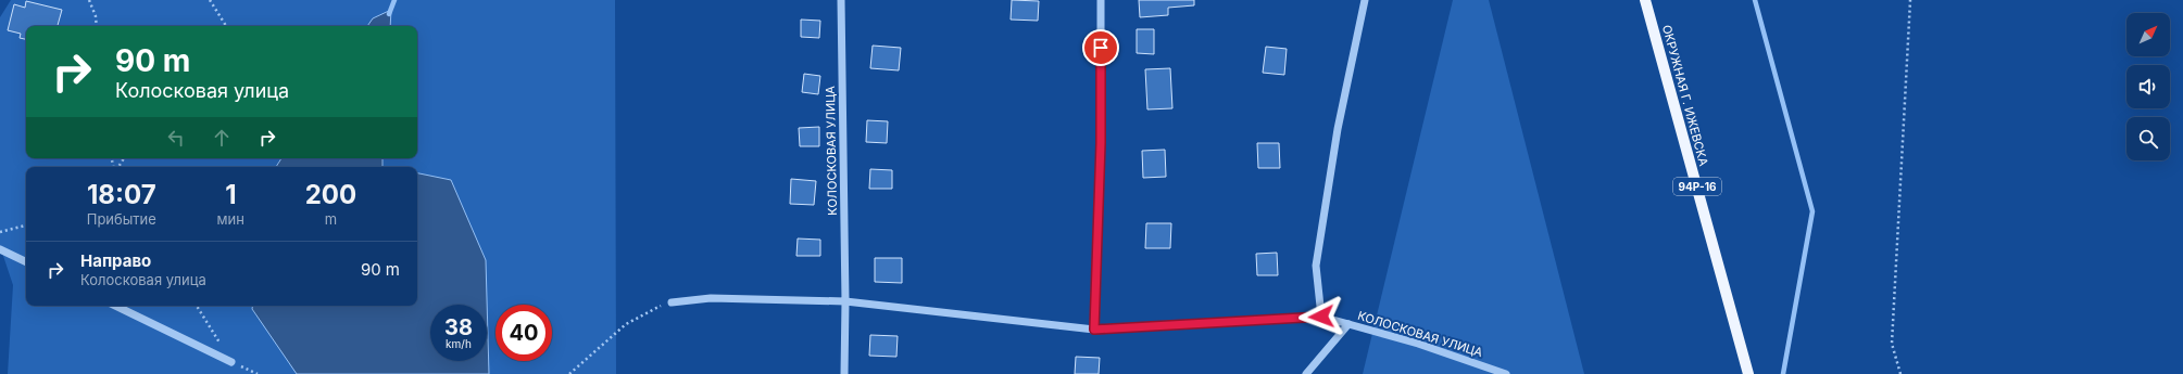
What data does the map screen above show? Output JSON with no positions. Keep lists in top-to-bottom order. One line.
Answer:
{"streets":{"main road":["ОКРУЖНАЯ Г. ИЖЕВСКА","94Р-16"],"street":["КОЛОСКОВАЯ УЛИЦА"]},"north":"top right","page":{"turn":["90 m","Колосковая улица"],"eta":["18:07","Прибытие","1","мин","200","m"],"list":[{"name":"Направо","note":"Колосковая улица","value":"90 m"}],"speed":"38 km/h","limit":"40"}}
